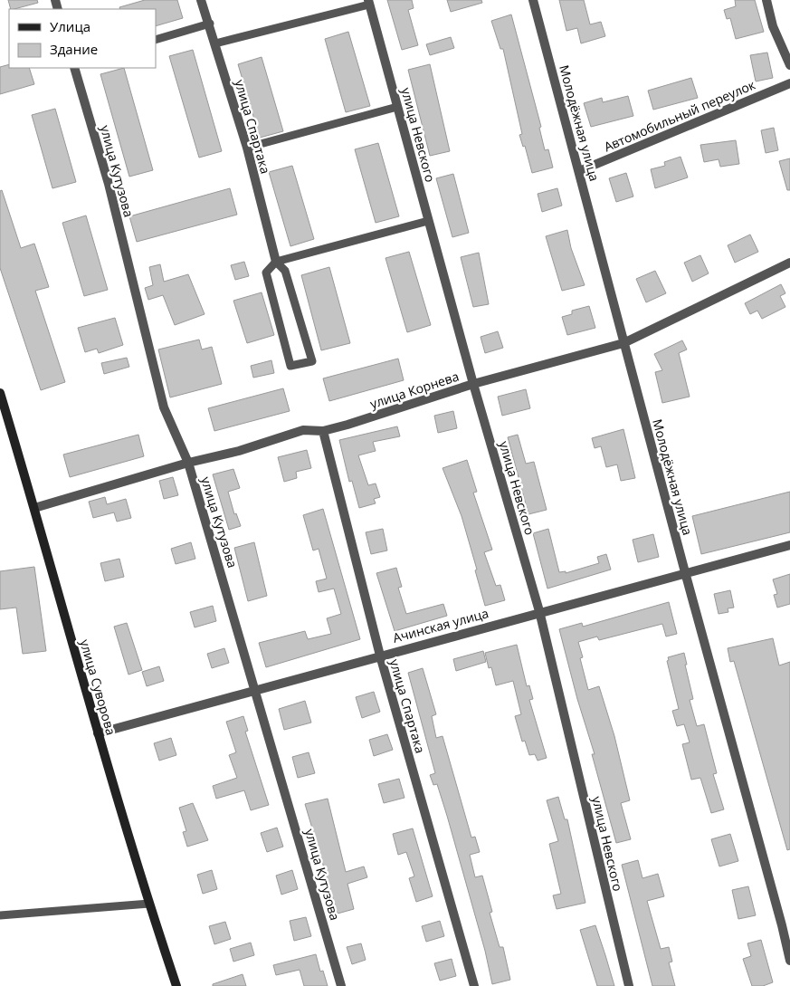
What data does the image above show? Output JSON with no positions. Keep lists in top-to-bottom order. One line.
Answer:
{"streets":{"street":["Автомобильный переулок","Молодёжная улица","улица Спартака","улица Невского","улица Кутузова","улица Корнева","Ачинская улица","улица Суворова"]},"crossings":[["Автомобильный переулок","Молодёжная улица"],["Молодёжная улица","улица Корнева"],["Молодёжная улица","Ачинская улица"],["улица Спартака","улица Корнева"],["улица Спартака","Ачинская улица"],["улица Невского","улица Корнева"],["улица Невского","Ачинская улица"],["улица Кутузова","улица Корнева"],["улица Кутузова","Ачинская улица"],["улица Корнева","улица Суворова"],["Ачинская улица","улица Суворова"]],"legend":["Улица","Здание"]}
